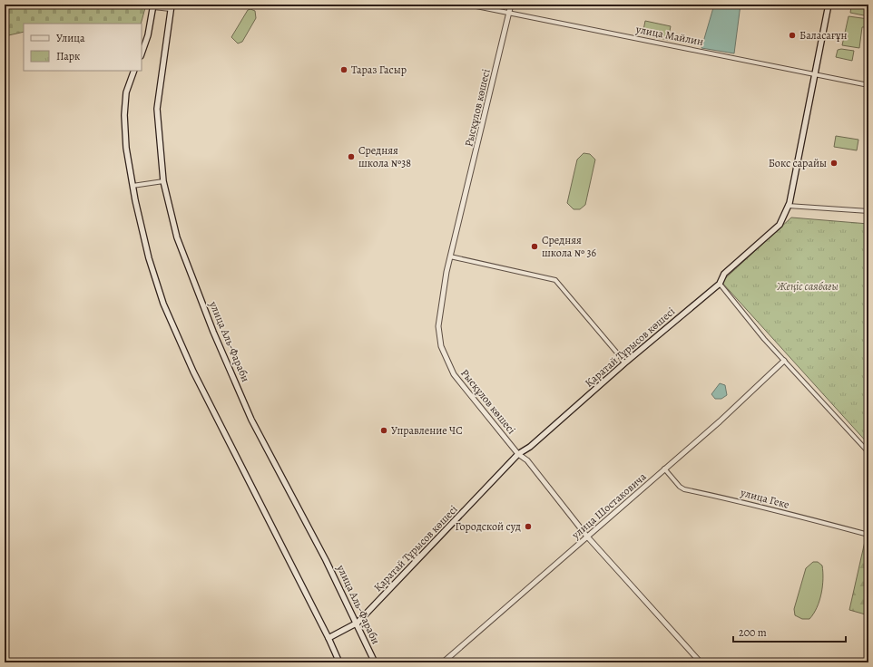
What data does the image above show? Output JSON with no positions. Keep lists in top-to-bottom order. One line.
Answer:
{"streets":{"main road":["улица Аль-Фараби","Қаратай Тұрысов көшесі"],"street":["улица Майлин","Рысқұлов көшесі","улица Геке","улица Шостаковича"]},"crossings":[["улица Майлин","Рысқұлов көшесі"],["улица Майлин","Қаратай Тұрысов көшесі"],["Рысқұлов көшесі","Қаратай Тұрысов көшесі"],["Рысқұлов көшесі","улица Шостаковича"],["улица Аль-Фараби","Қаратай Тұрысов көшесі"],["улица Геке","улица Шостаковича"]],"parks":["Жеңіс саябағы"],"places":["Баласағұн","Тараз Гасыр","Средняя школа №38","Бокс сарайы","Средняя школа № 36","Управление ЧС","Городской суд"],"legend":["Улица","Парк"],"scale_bar":"200 m"}
